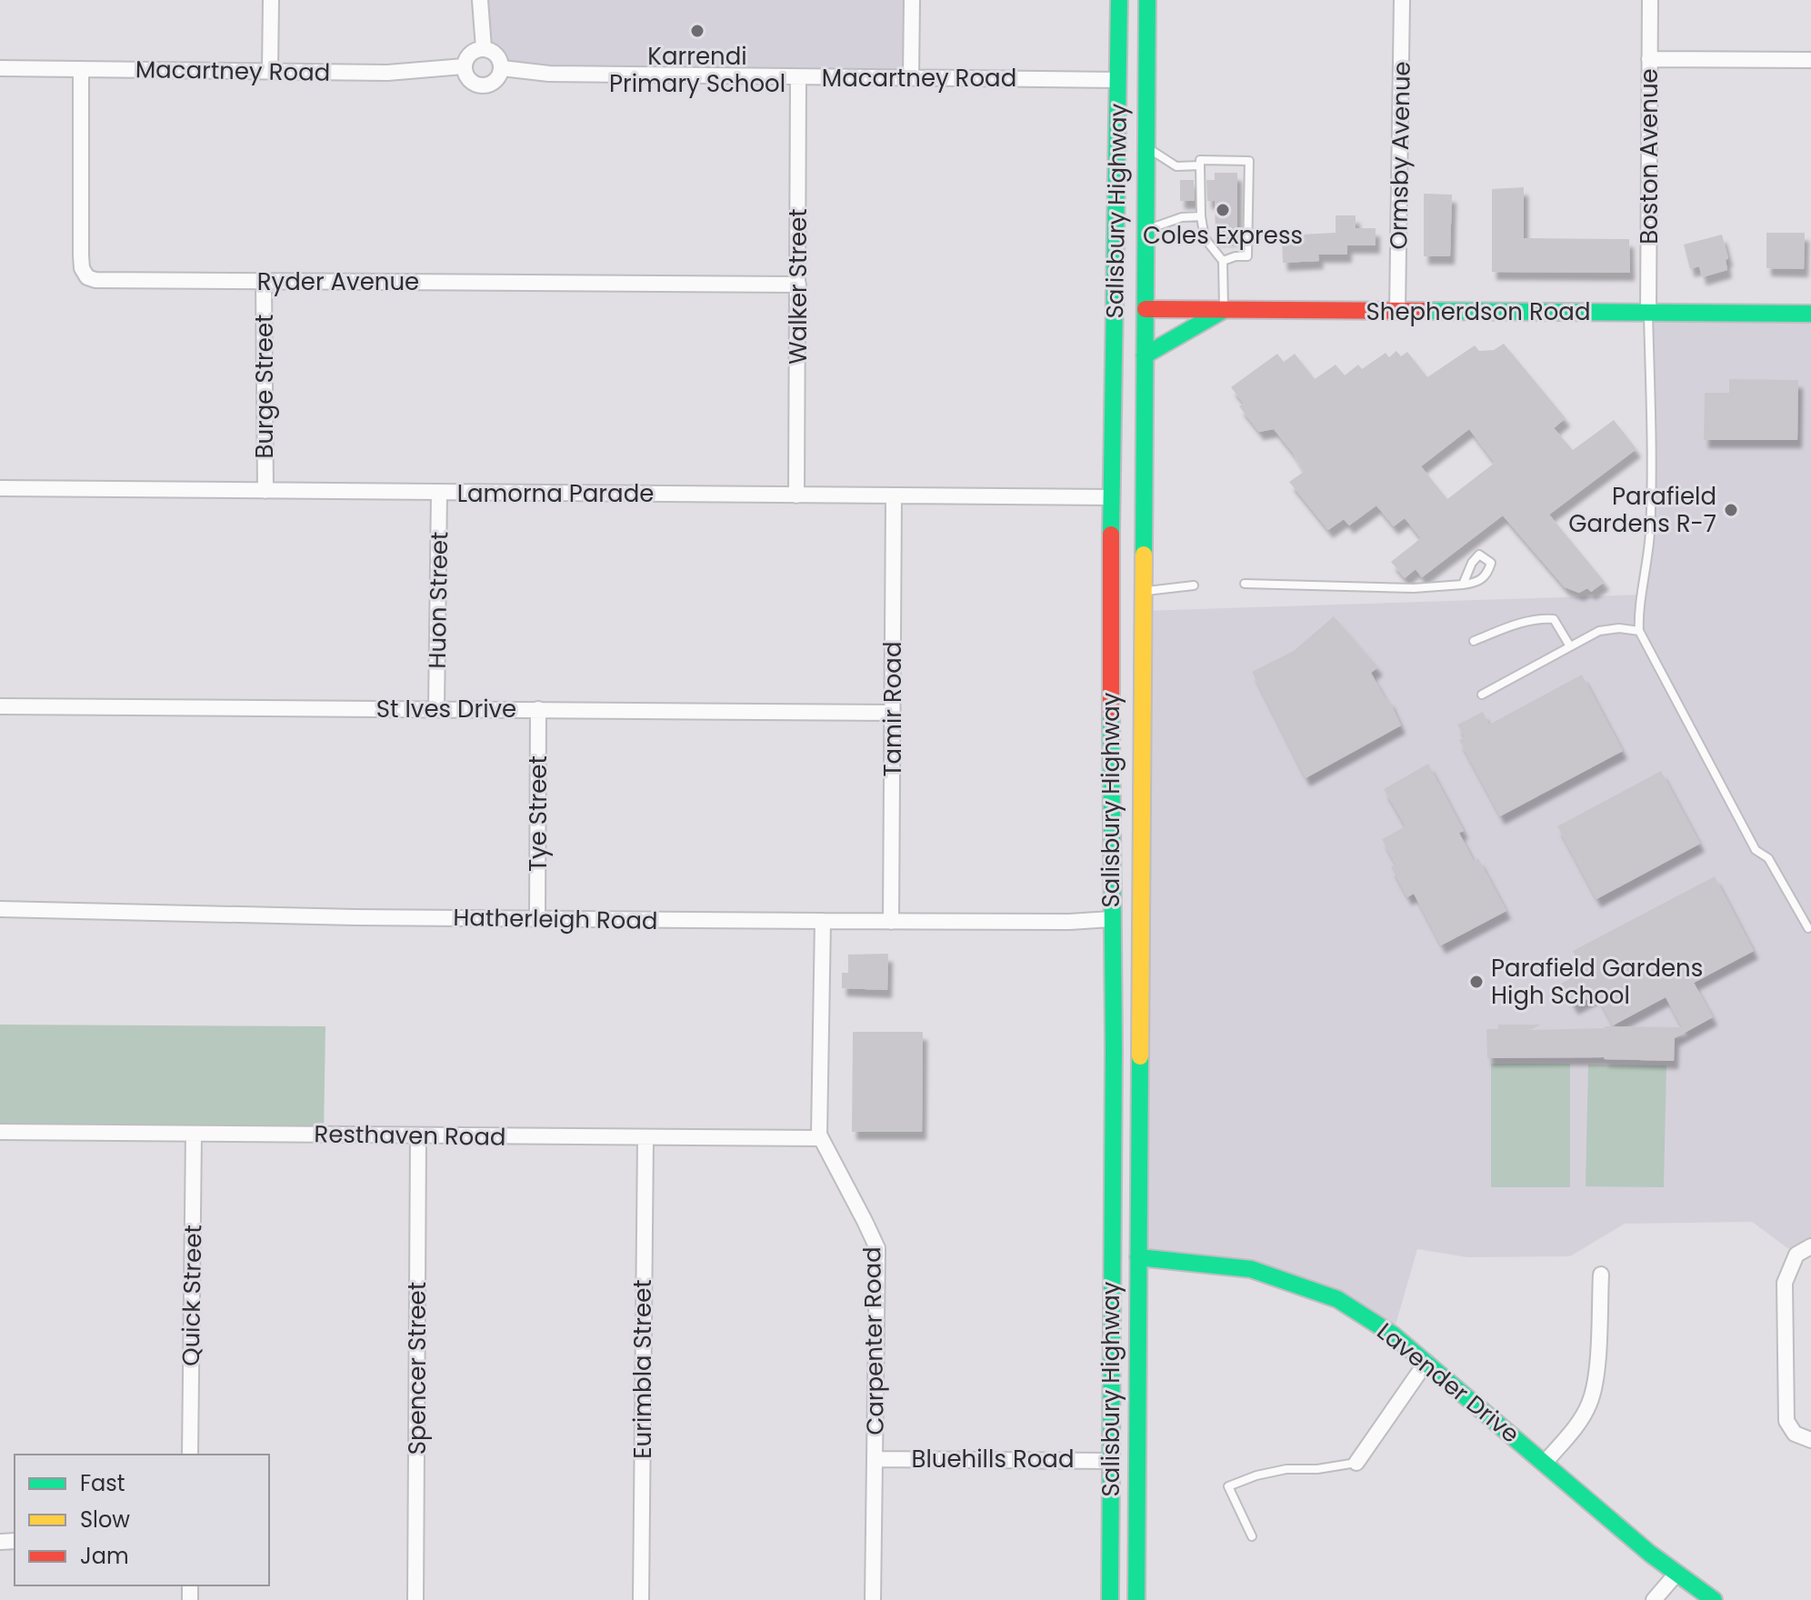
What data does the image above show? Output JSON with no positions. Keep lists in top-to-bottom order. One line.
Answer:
{"streets":{"main road":["Salisbury Highway","Shepherdson Road","Lavender Drive"],"street":["Macartney Road","Ormsby Avenue","Boston Avenue","Ryder Avenue","Walker Street","Burge Street","Lamorna Parade","Huon Street","St Ives Drive","Tamir Road","Tye Street","Hatherleigh Road","Resthaven Road","Quick Street","Carpenter Road","Spencer Street","Eurimbla Street","Bluehills Road"]},"crossings":[["Macartney Road","Salisbury Highway"],["Macartney Road","Ryder Avenue"],["Macartney Road","Walker Street"],["Ormsby Avenue","Shepherdson Road"],["Boston Avenue","Shepherdson Road"],["Salisbury Highway","Shepherdson Road"],["Salisbury Highway","Lamorna Parade"],["Salisbury Highway","Hatherleigh Road"],["Salisbury Highway","Lavender Drive"],["Salisbury Highway","Bluehills Road"],["Ryder Avenue","Walker Street"],["Ryder Avenue","Burge Street"],["Walker Street","Lamorna Parade"],["Burge Street","Lamorna Parade"],["Lamorna Parade","Huon Street"],["Lamorna Parade","Tamir Road"],["Huon Street","St Ives Drive"],["St Ives Drive","Tamir Road"],["St Ives Drive","Tye Street"],["Tamir Road","Hatherleigh Road"],["Tye Street","Hatherleigh Road"],["Hatherleigh Road","Carpenter Road"],["Resthaven Road","Quick Street"],["Resthaven Road","Carpenter Road"],["Resthaven Road","Spencer Street"],["Resthaven Road","Eurimbla Street"],["Carpenter Road","Bluehills Road"]],"places":["Karrendi Primary School","Coles Express","Parafield Gardens R-7","Parafield Gardens High School"],"legend":["Fast","Slow","Jam"]}
